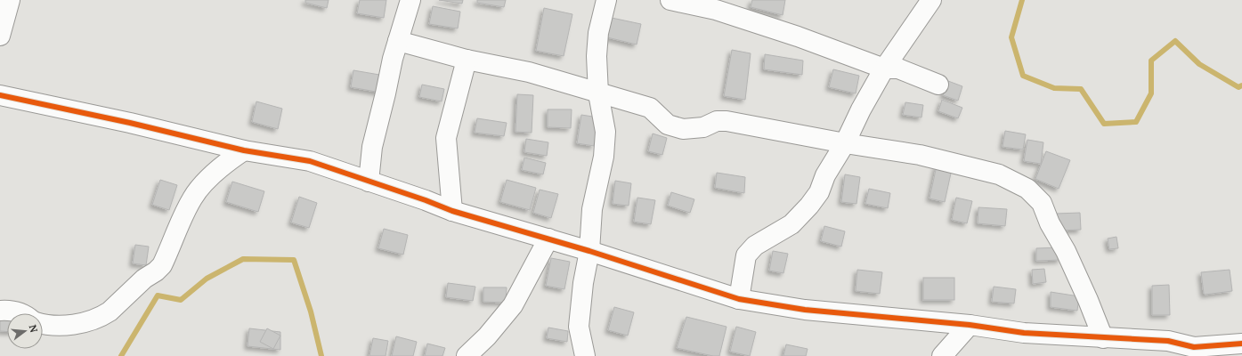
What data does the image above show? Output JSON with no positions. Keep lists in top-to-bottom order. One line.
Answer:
{"north":"right"}
